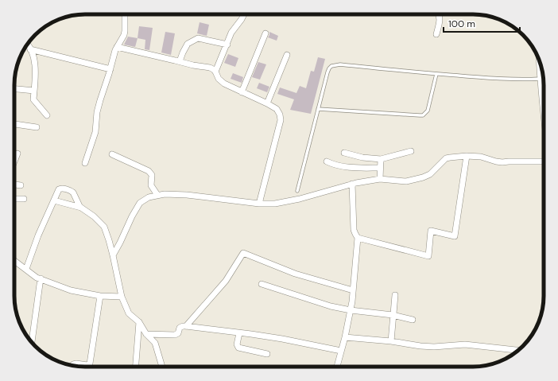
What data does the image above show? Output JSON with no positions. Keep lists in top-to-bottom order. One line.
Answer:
{"scale_bar":"100 m"}
